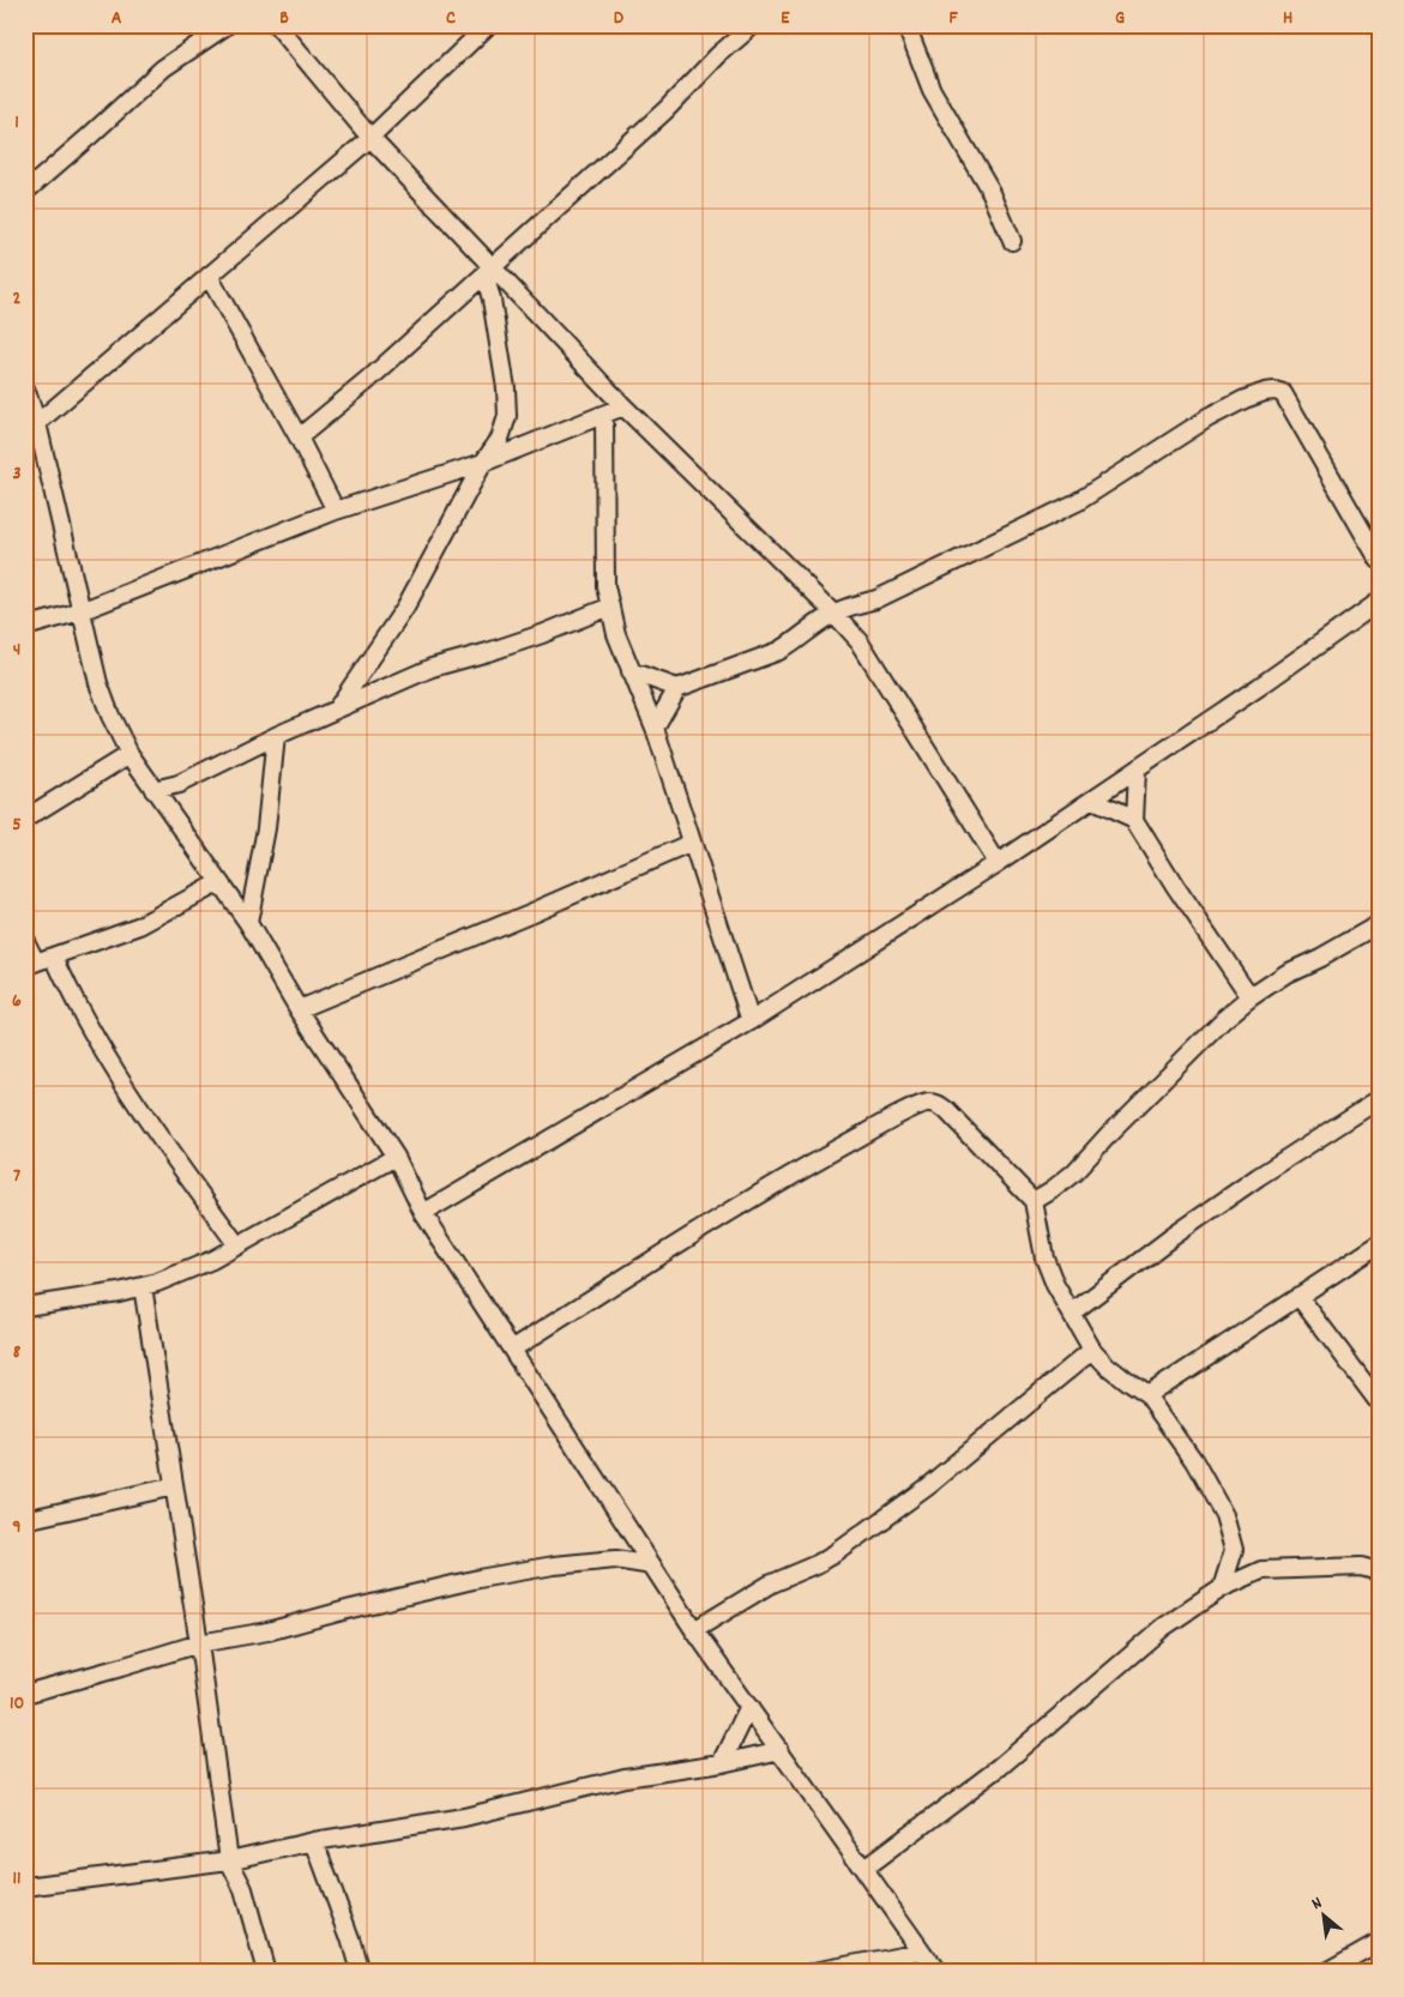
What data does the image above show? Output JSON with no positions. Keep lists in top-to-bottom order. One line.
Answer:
{"north":"top left","grid":{"columns":["A","B","C","D","E","F","G","H"],"rows":["1","2","3","4","5","6","7","8","9","10","11"]}}
